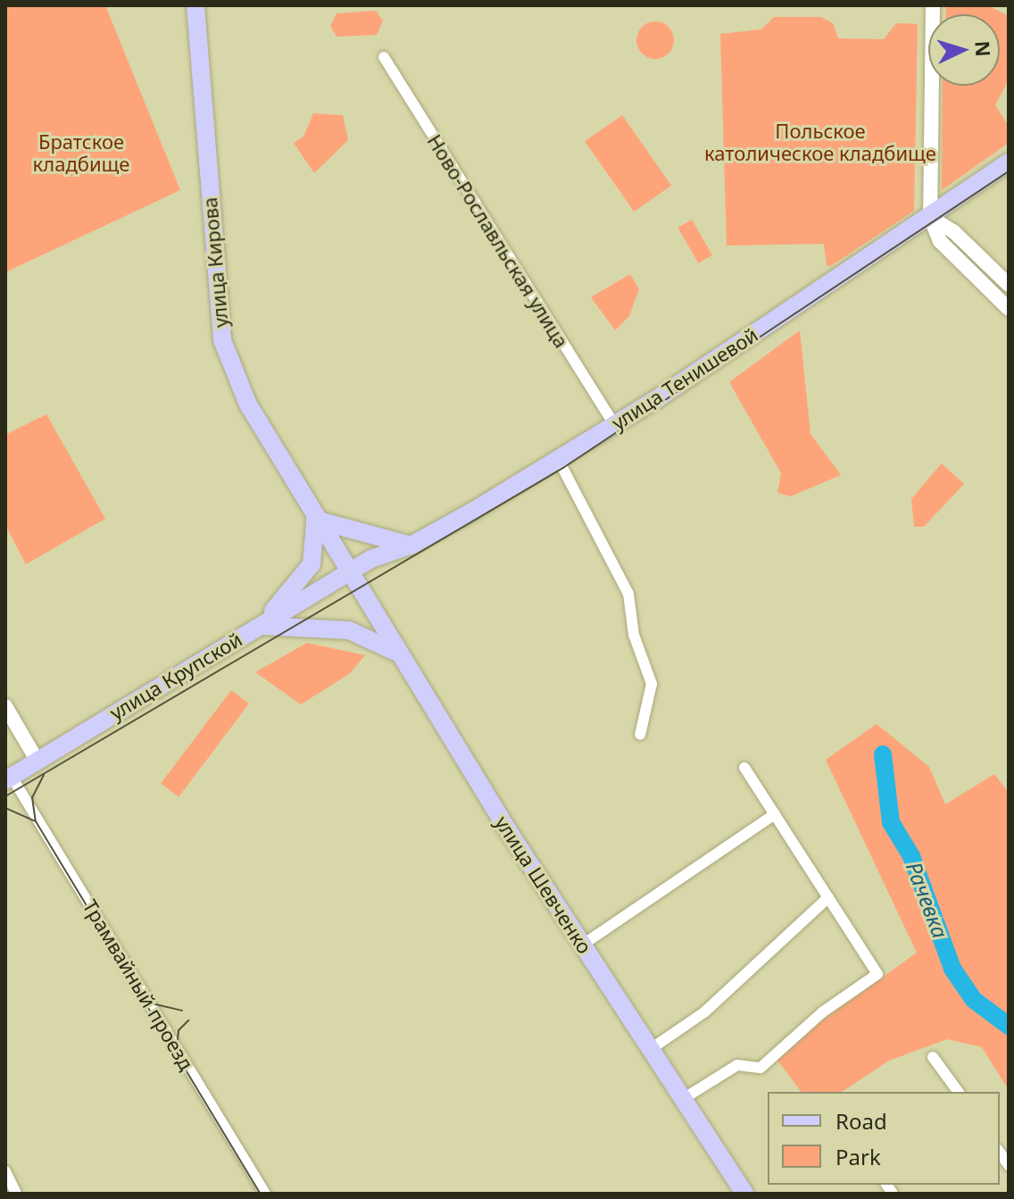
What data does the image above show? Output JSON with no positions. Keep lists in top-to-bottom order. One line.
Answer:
{"streets":{"main road":["улица Кирова","улица Тенишевой","улица Крупской","улица Шевченко"],"street":["Ново-Рославльская улица","Трамвайный проезд"]},"crossings":[["Ново-Рославльская улица","улица Тенишевой"],["улица Кирова","улица Тенишевой"],["улица Кирова","улица Крупской"],["улица Кирова","улица Шевченко"],["улица Тенишевой","улица Крупской"],["улица Тенишевой","улица Шевченко"],["улица Крупской","улица Шевченко"],["улица Крупской","Трамвайный проезд"]],"water":["Рачевка"],"parks":["Польское католическое кладбище","Братское кладбище"],"legend":["Road","Park"],"north":"right"}
